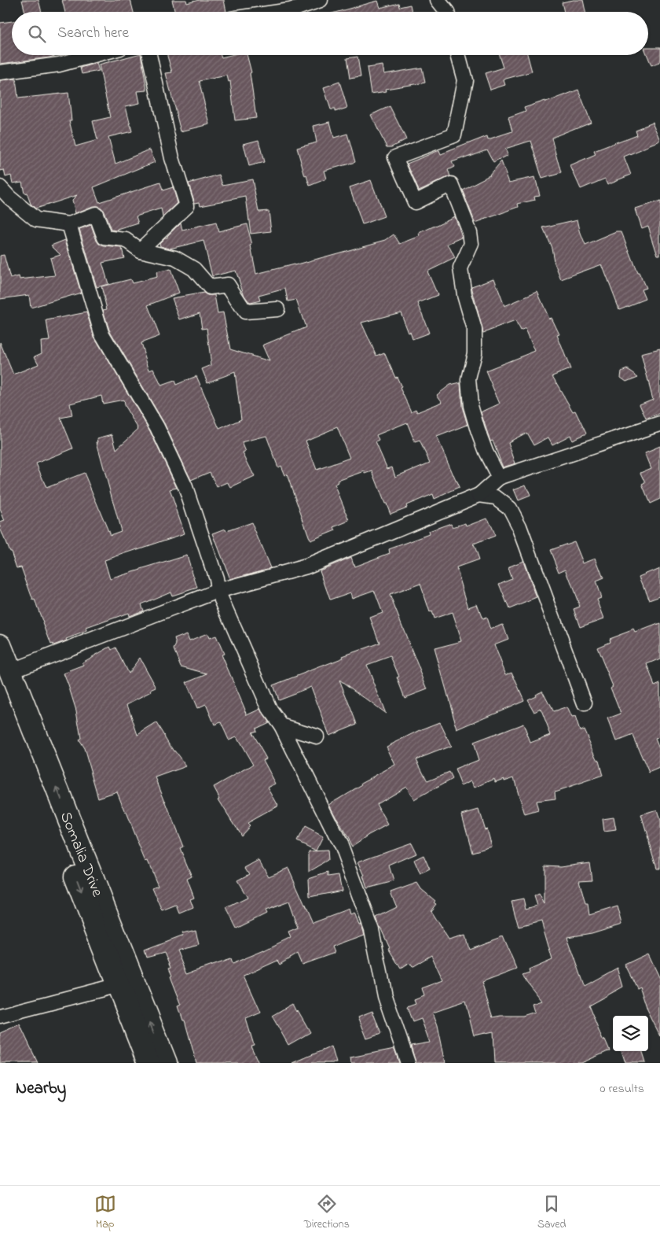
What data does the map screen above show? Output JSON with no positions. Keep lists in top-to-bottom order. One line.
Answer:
{"streets":{"main road":["Somalia Drive"]},"page":{"search":"Search here","heading":["Nearby","0 results"],"nav":["Map","Directions","Saved"]}}
